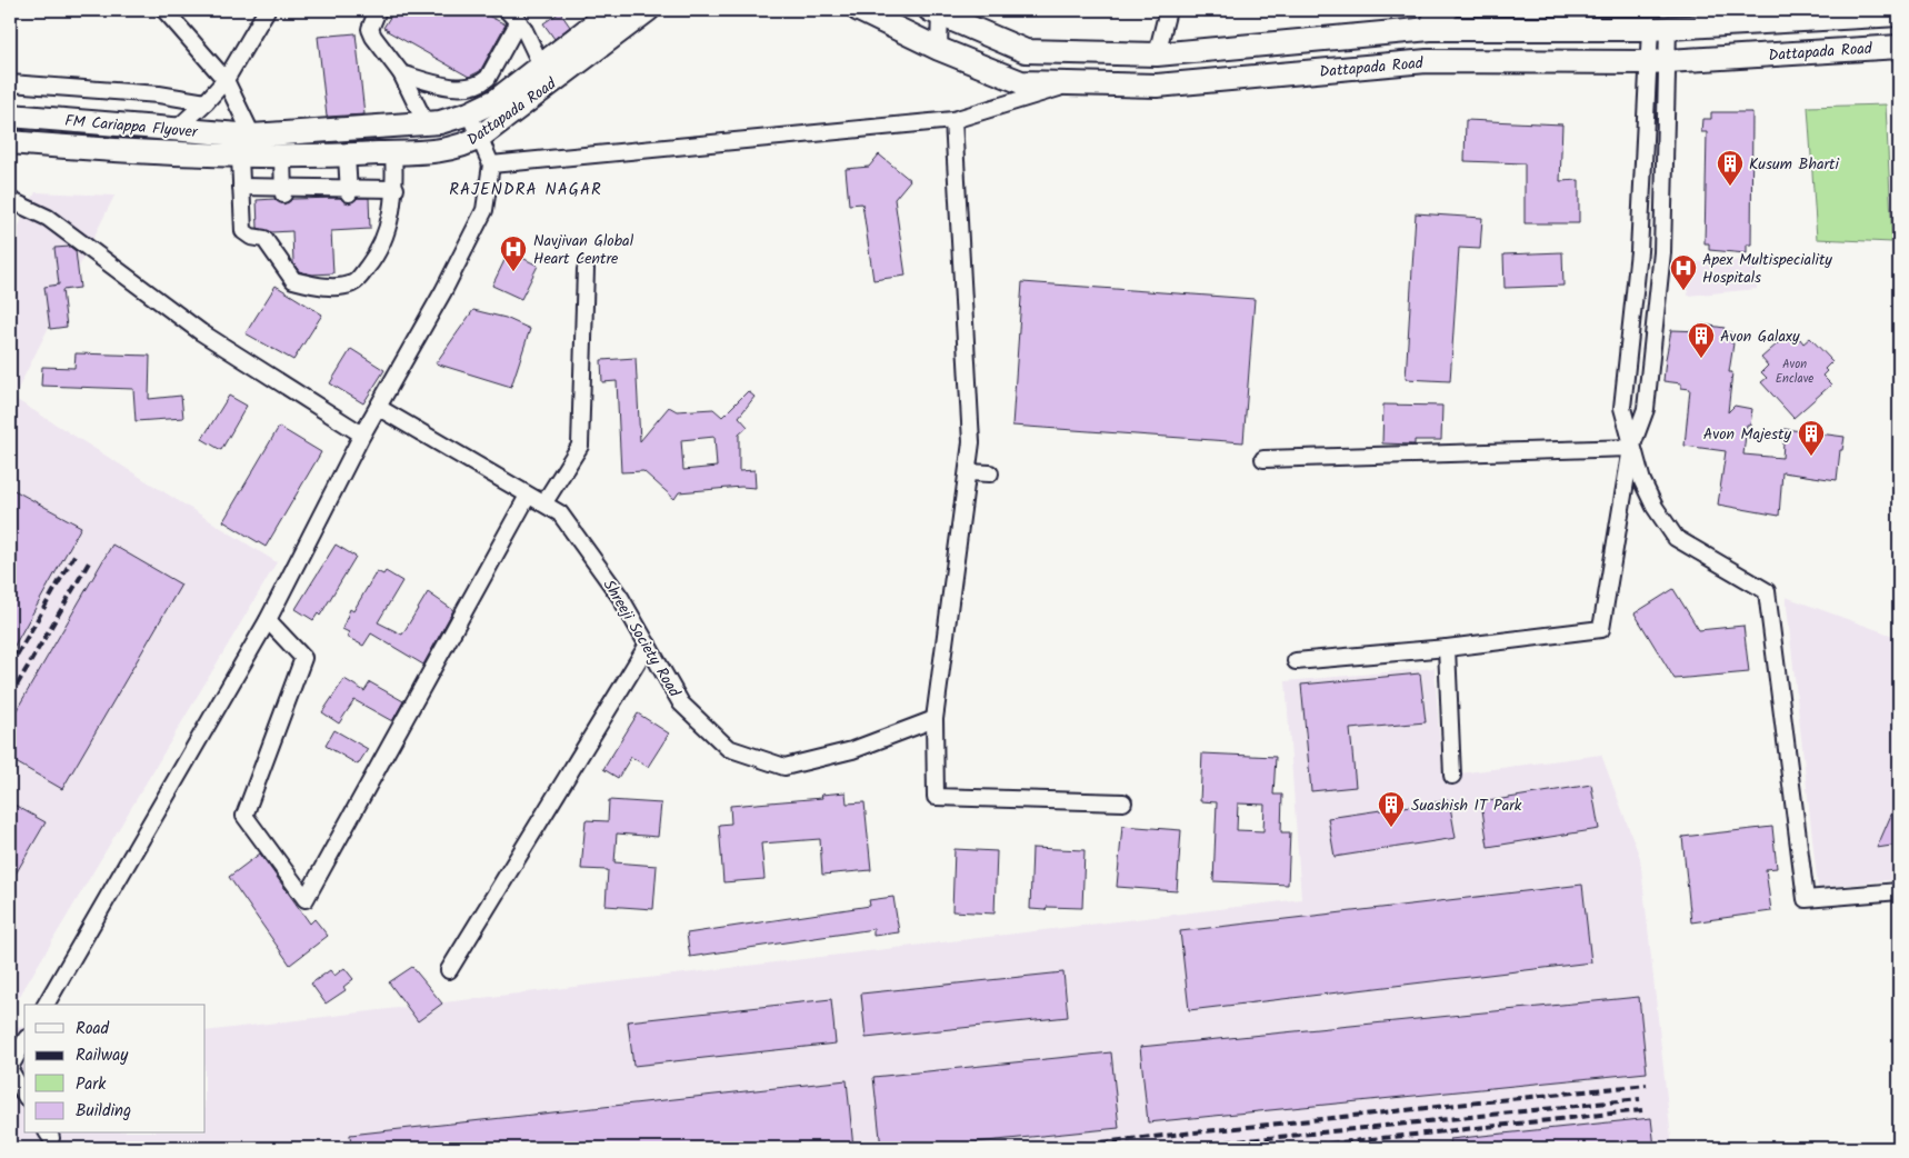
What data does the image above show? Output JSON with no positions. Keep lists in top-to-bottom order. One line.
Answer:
{"streets":{"main road":["Dattapada Road","FM Cariappa Flyover"],"street":["Shreeji Society Road"]},"crossings":[["Dattapada Road","FM Cariappa Flyover"]],"districts":["RAJENDRA NAGAR"],"places":{"building":["Kusum Bharti","Avon Galaxy","Avon Majesty","Suashish IT Park"],"hospital":["Navjivan Global Heart Centre","Apex Multispeciality Hospitals"]},"house_numbers":["Avon Enclave"],"legend":["Road","Railway","Park","Building"]}
